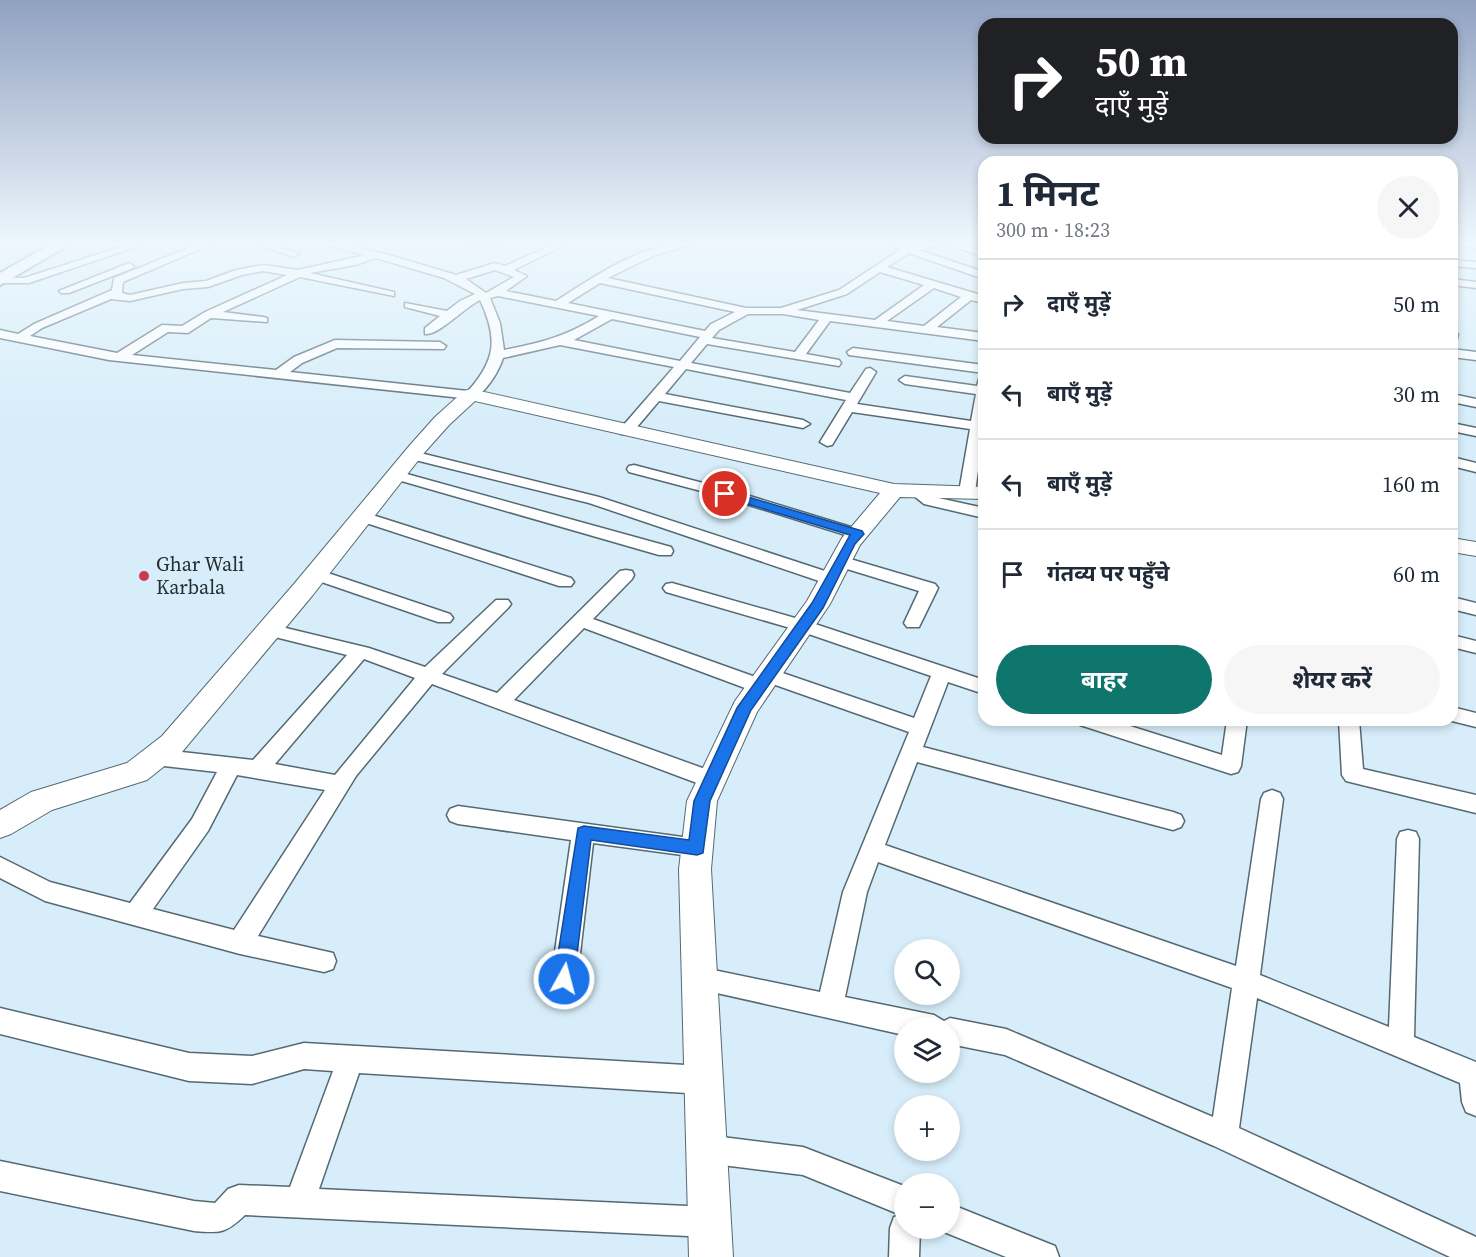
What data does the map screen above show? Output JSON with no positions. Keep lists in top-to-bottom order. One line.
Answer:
{"places":["Ghar Wali Karbala"],"page":{"turn":["50 m","दाएँ मुड़ें"],"heading":["1 मिनट","300 m · 18:23"],"list":[{"name":"दाएँ मुड़ें","value":"50 m"},{"name":"बाएँ मुड़ें","value":"30 m"},{"name":"बाएँ मुड़ें","value":"160 m"},{"name":"गंतव्य पर पहुँचे","value":"60 m"}],"buttons":["बाहर","शेयर करें"],"map_buttons":["+","−"]}}
